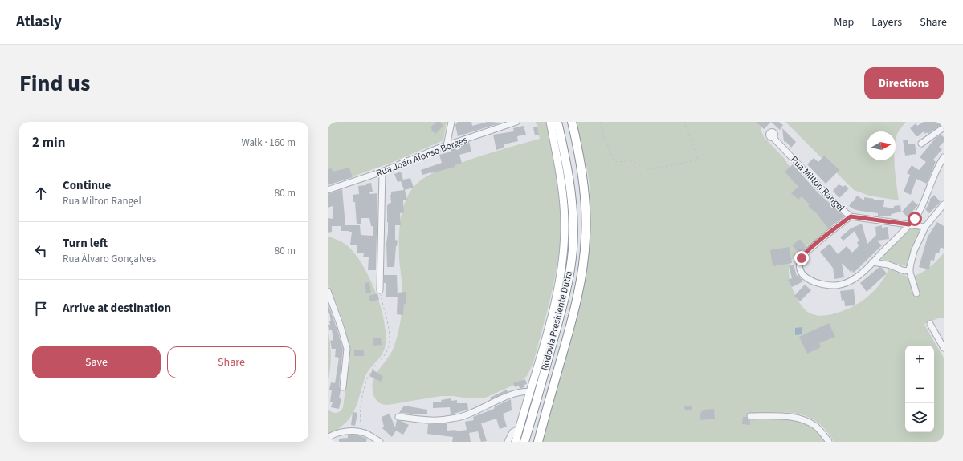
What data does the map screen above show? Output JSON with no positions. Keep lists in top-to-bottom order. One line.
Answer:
{"streets":{"highway":["Rodovia Presidente Dutra"],"street":["Rua João Afonso Borges","Rua Milton Rangel"]},"north":"right","page":{"header":"Atlasly","nav":["Map","Layers","Share"],"title":"Find us","buttons":["Directions",["Save","Share"]],"heading":["2 min","Walk · 160 m"],"list":[["Continue","Rua Milton Rangel","80 m"],["Turn left","Rua Álvaro Gonçalves","80 m"],"Arrive at destination"],"map_buttons":["+","−"]}}
